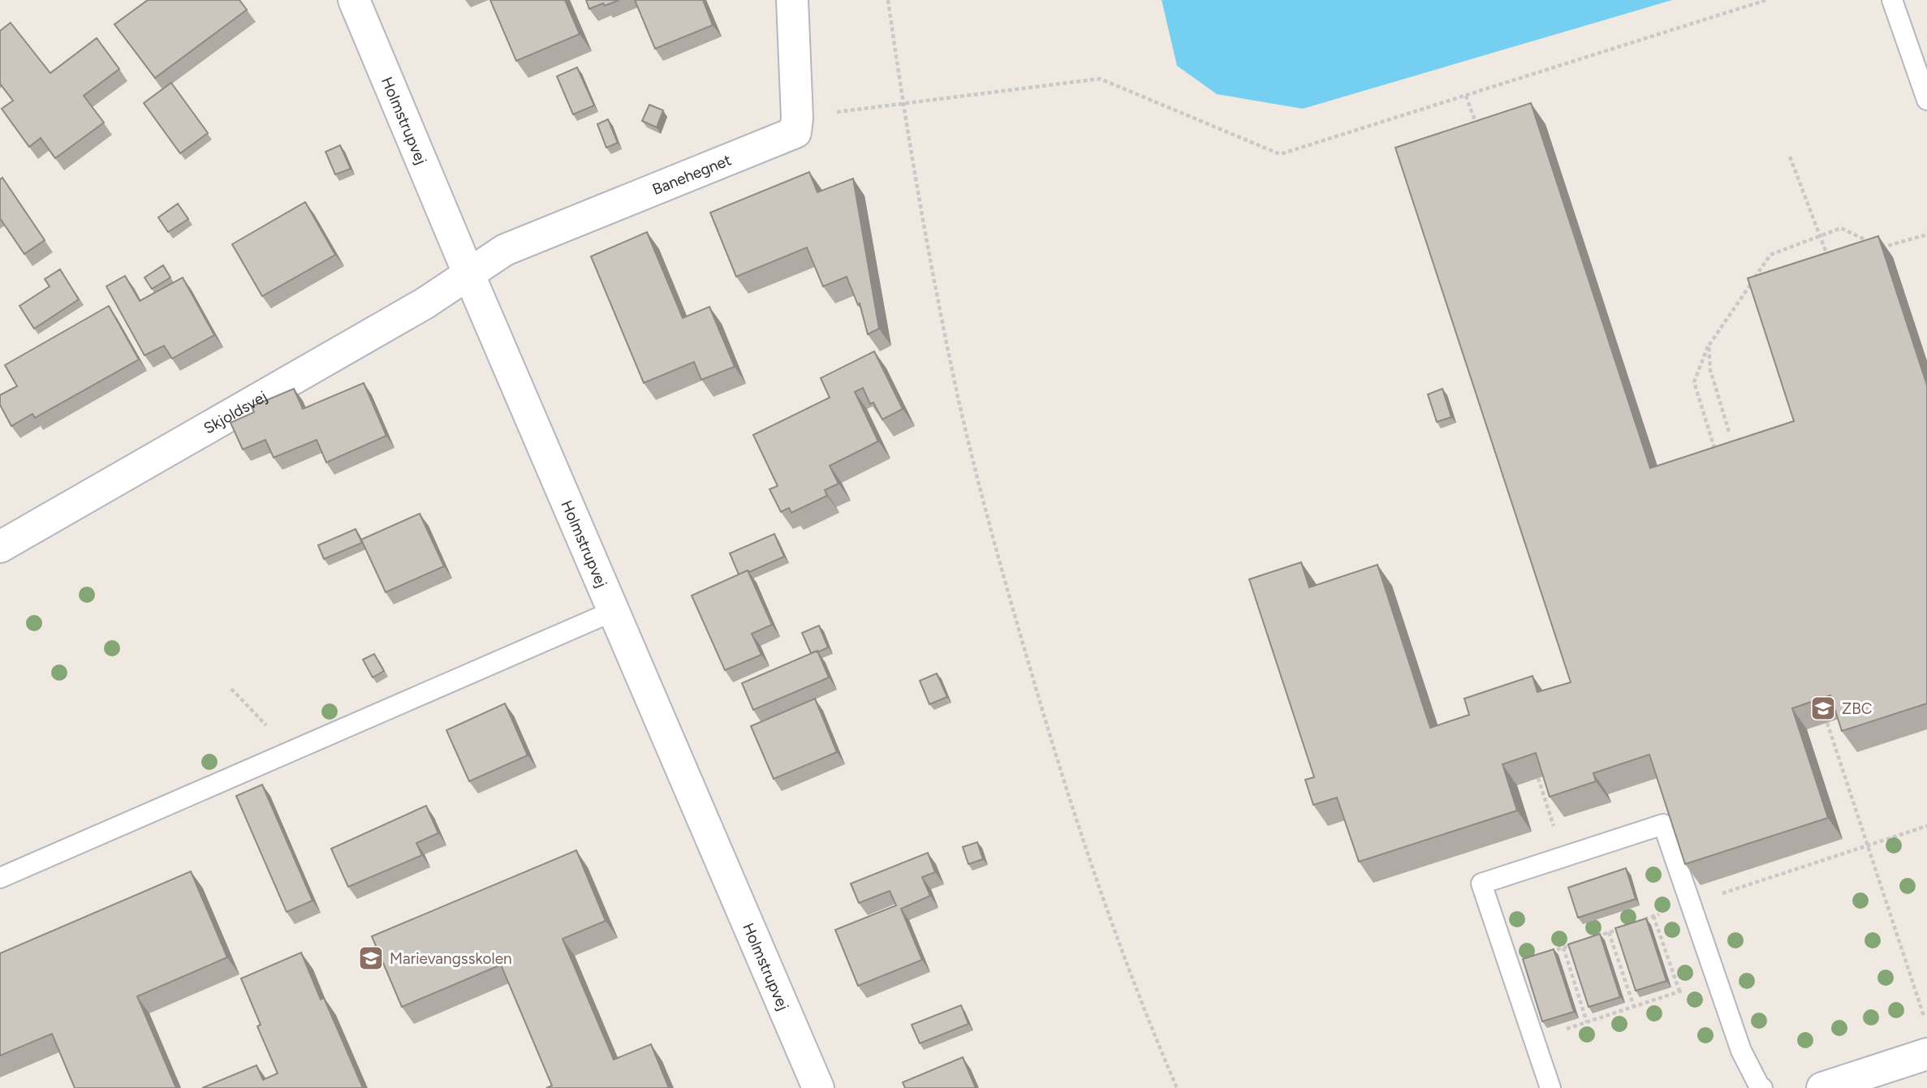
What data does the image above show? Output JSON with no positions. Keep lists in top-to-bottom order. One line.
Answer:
{"streets":{"street":["Holmstrupvej","Banehegnet","Skjoldsvej"]},"crossings":[["Holmstrupvej","Banehegnet"],["Holmstrupvej","Skjoldsvej"],["Banehegnet","Skjoldsvej"]],"places":{"school or university":["ZBC","Marievangsskolen"]}}
